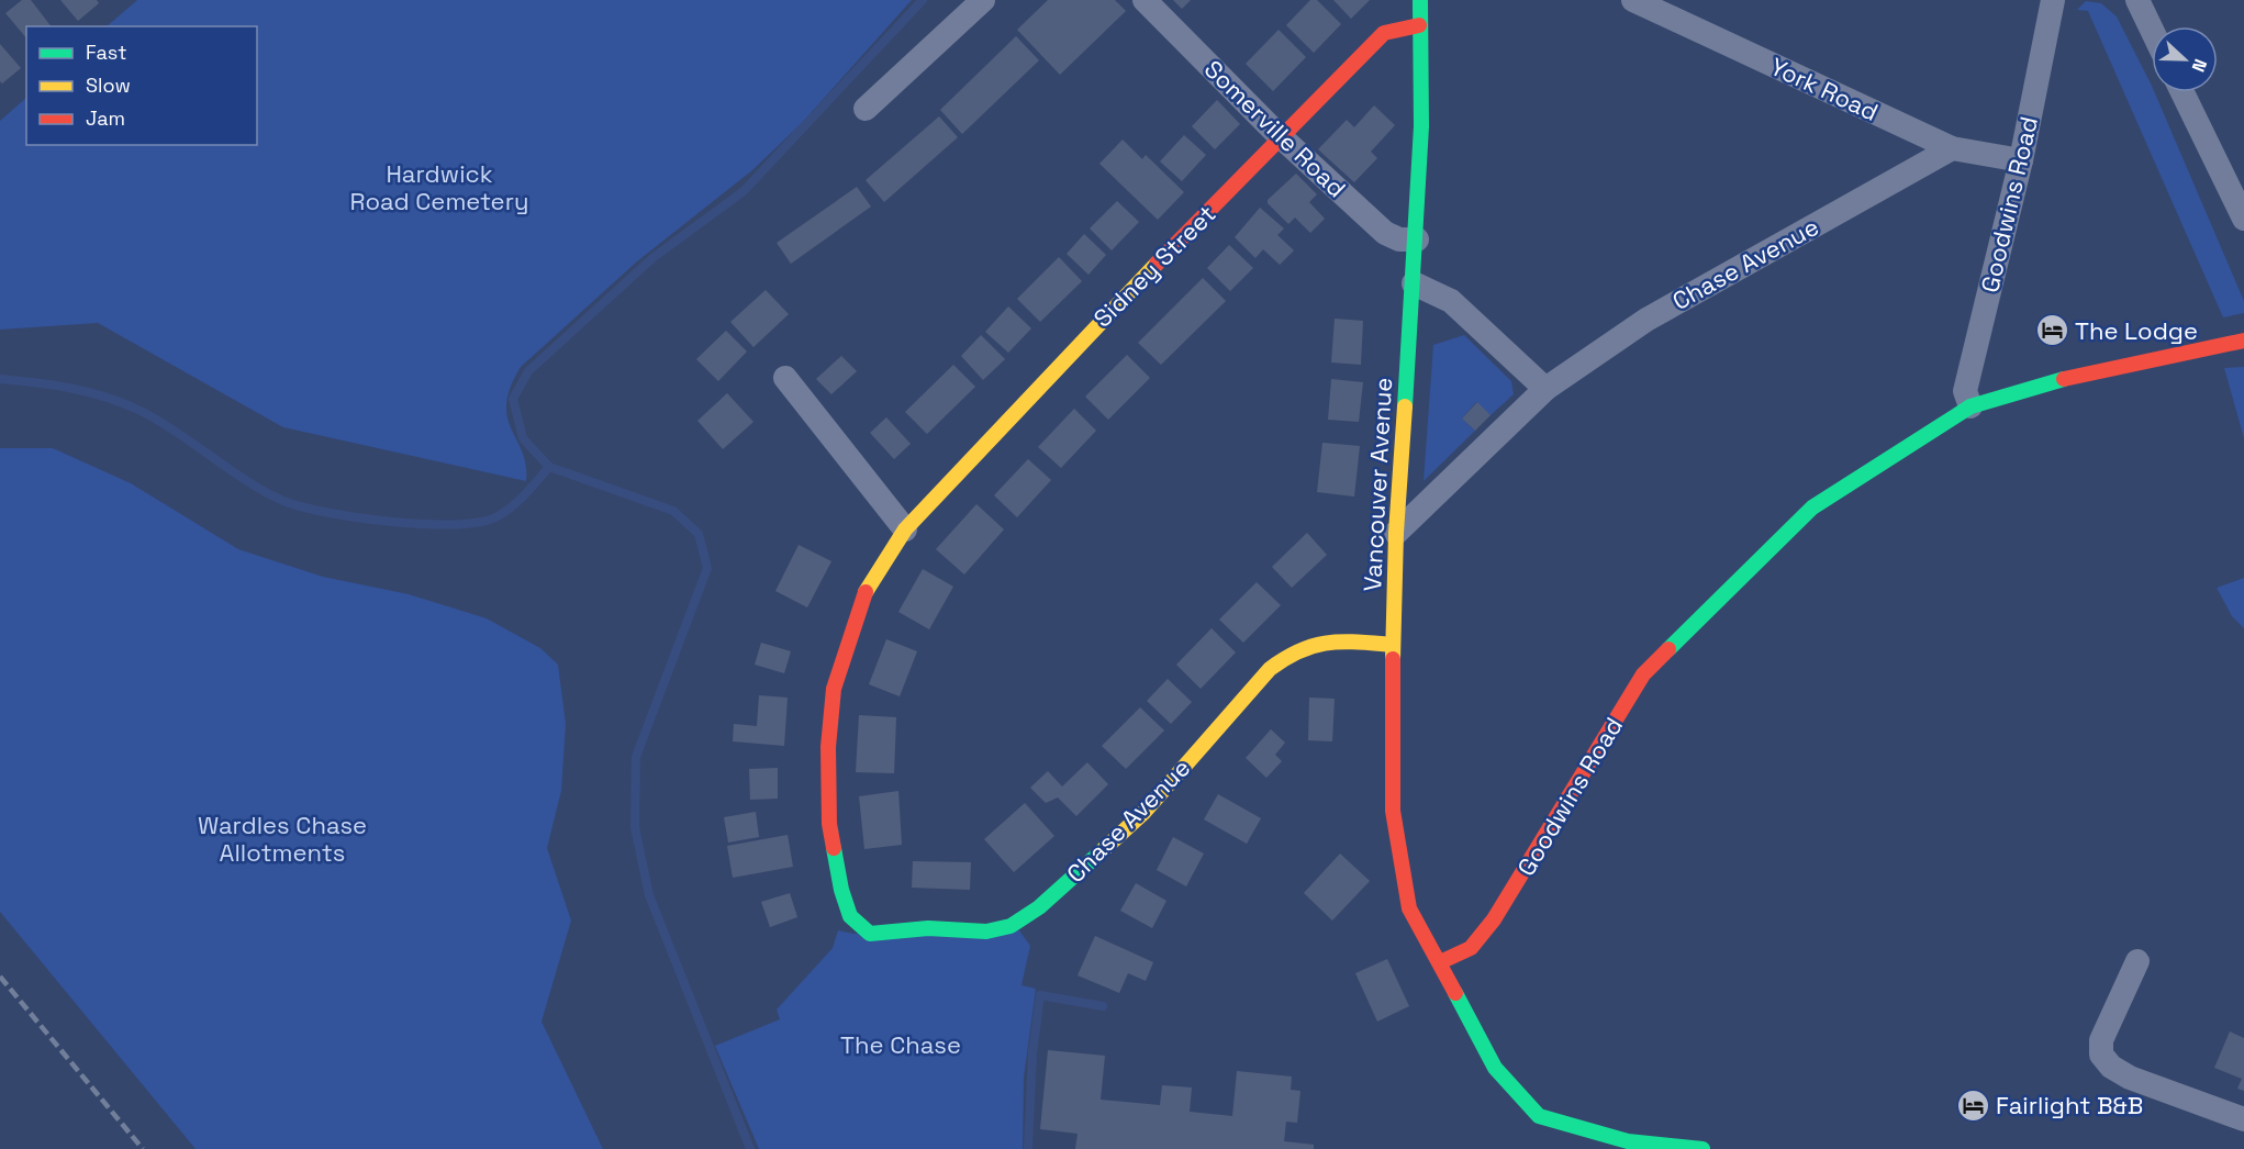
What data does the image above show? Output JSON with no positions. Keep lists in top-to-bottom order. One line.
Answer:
{"streets":{"street":["York Road","Somerville Road","Goodwins Road","Chase Avenue","Sidney Street","Vancouver Avenue"]},"crossings":[["York Road","Goodwins Road"],["York Road","Chase Avenue"],["Somerville Road","Sidney Street"],["Somerville Road","Vancouver Avenue"],["Goodwins Road","Vancouver Avenue"],["Chase Avenue","Sidney Street"],["Chase Avenue","Vancouver Avenue"],["Sidney Street","Vancouver Avenue"]],"parks":["Hardwick Road Cemetery","Wardles Chase Allotments","The Chase"],"places":{"hotel":["The Lodge","Fairlight B&B"]},"legend":["Fast","Slow","Jam"],"north":"right"}
